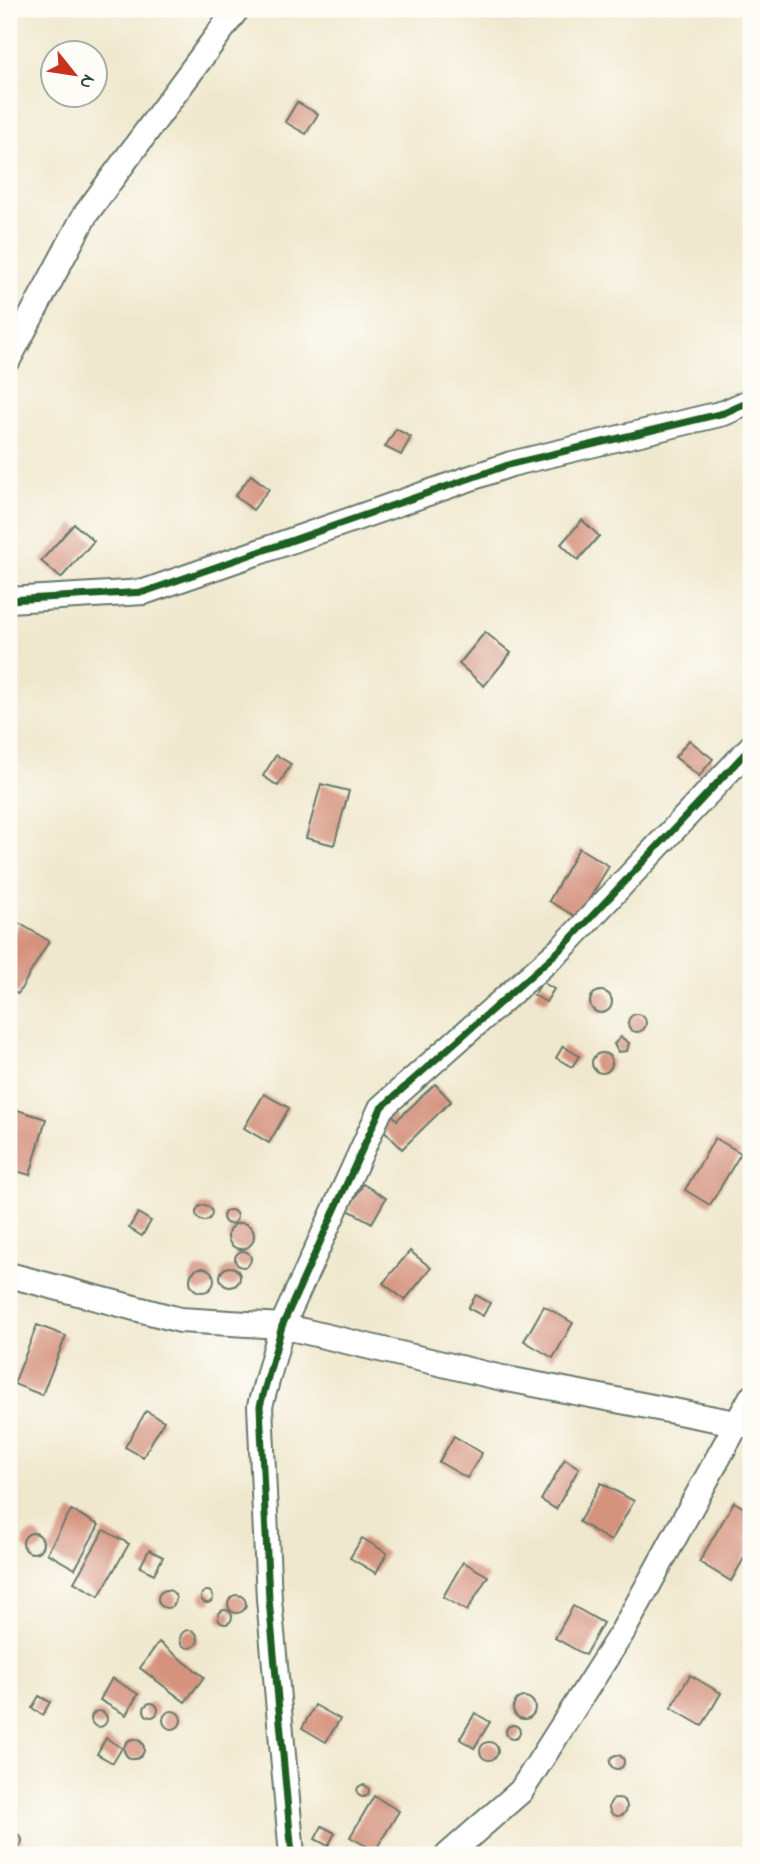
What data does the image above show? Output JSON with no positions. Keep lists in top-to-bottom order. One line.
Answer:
{"north":"bottom right"}
